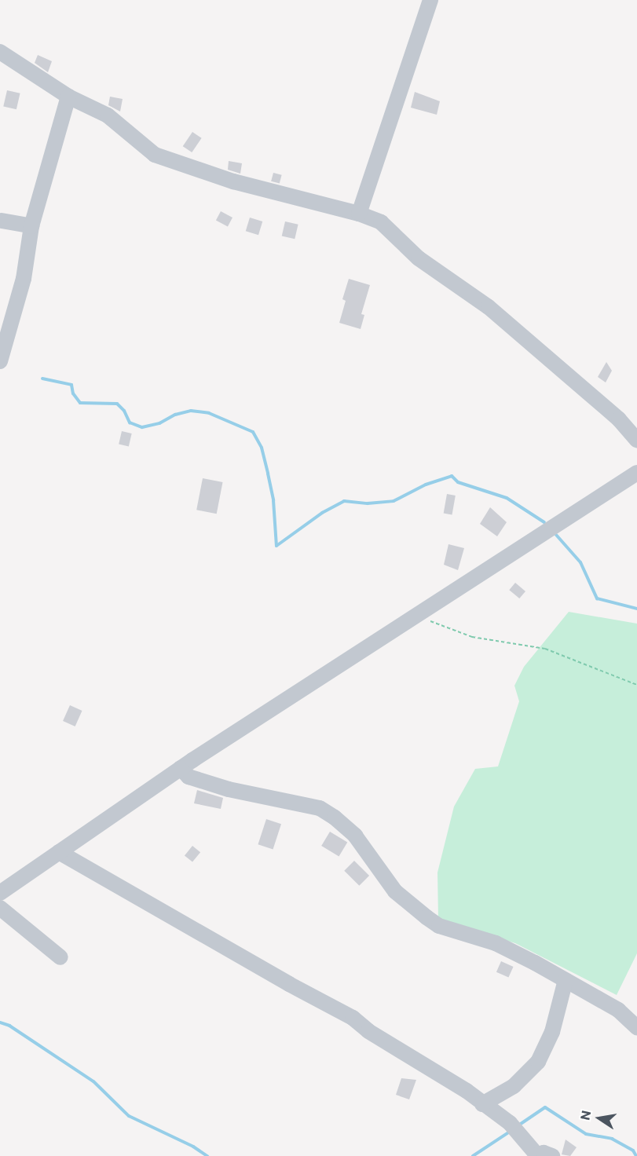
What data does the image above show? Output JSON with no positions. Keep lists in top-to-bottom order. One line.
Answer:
{"north":"left"}
